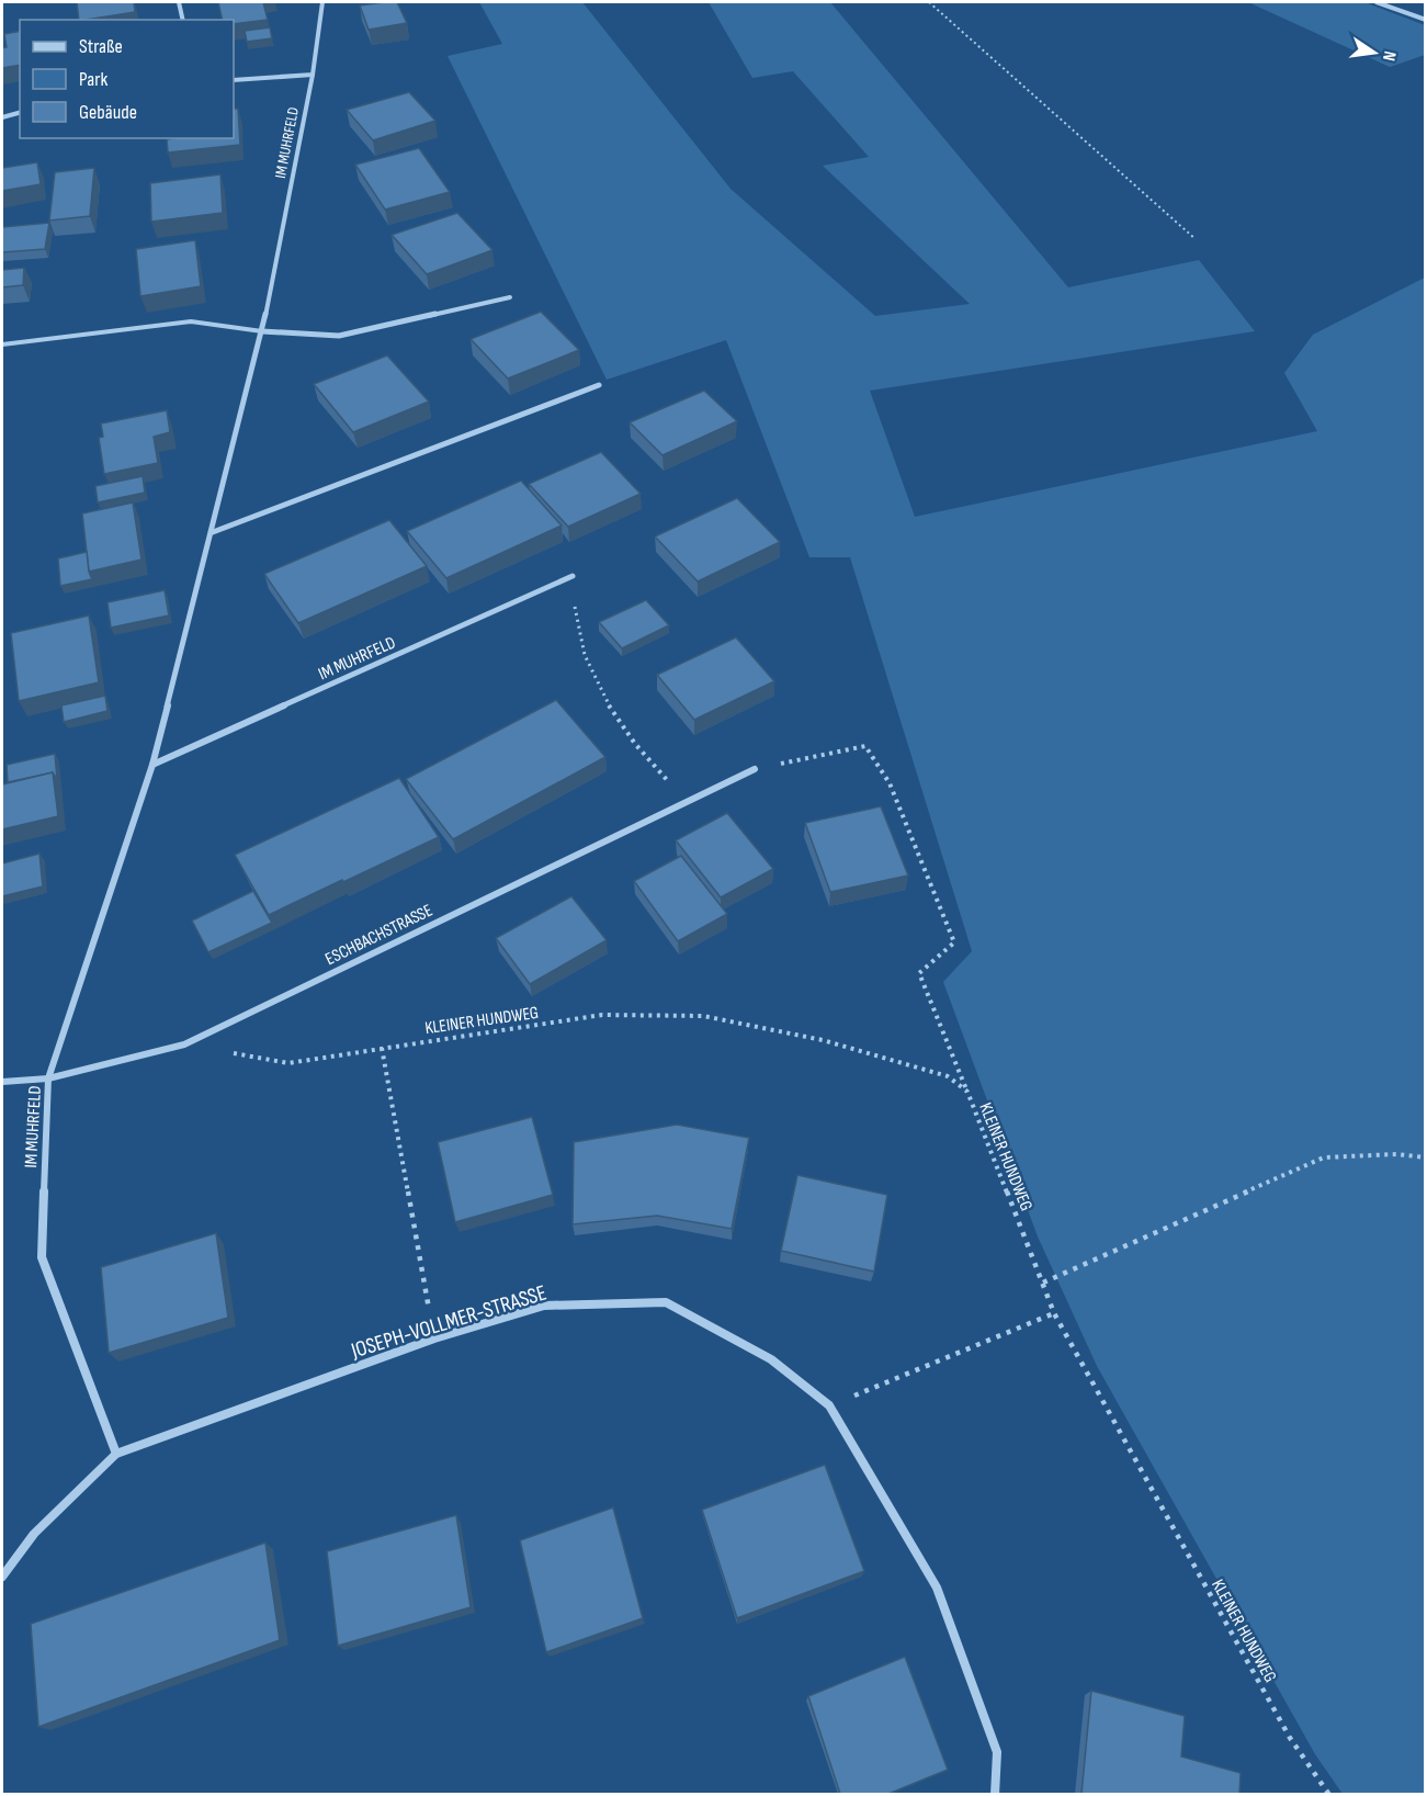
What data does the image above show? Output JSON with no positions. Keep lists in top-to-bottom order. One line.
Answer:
{"streets":{"street":["IM MUHRFELD","ESCHBACHSTRASSE","JOSEPH-VOLLMER-STRASSE"],"path":["KLEINER HUNDWEG"]},"crossings":[["IM MUHRFELD","ESCHBACHSTRASSE"],["IM MUHRFELD","JOSEPH-VOLLMER-STRASSE"],["ESCHBACHSTRASSE","KLEINER HUNDWEG"]],"legend":["Straße","Park","Gebäude"],"north":"right"}
